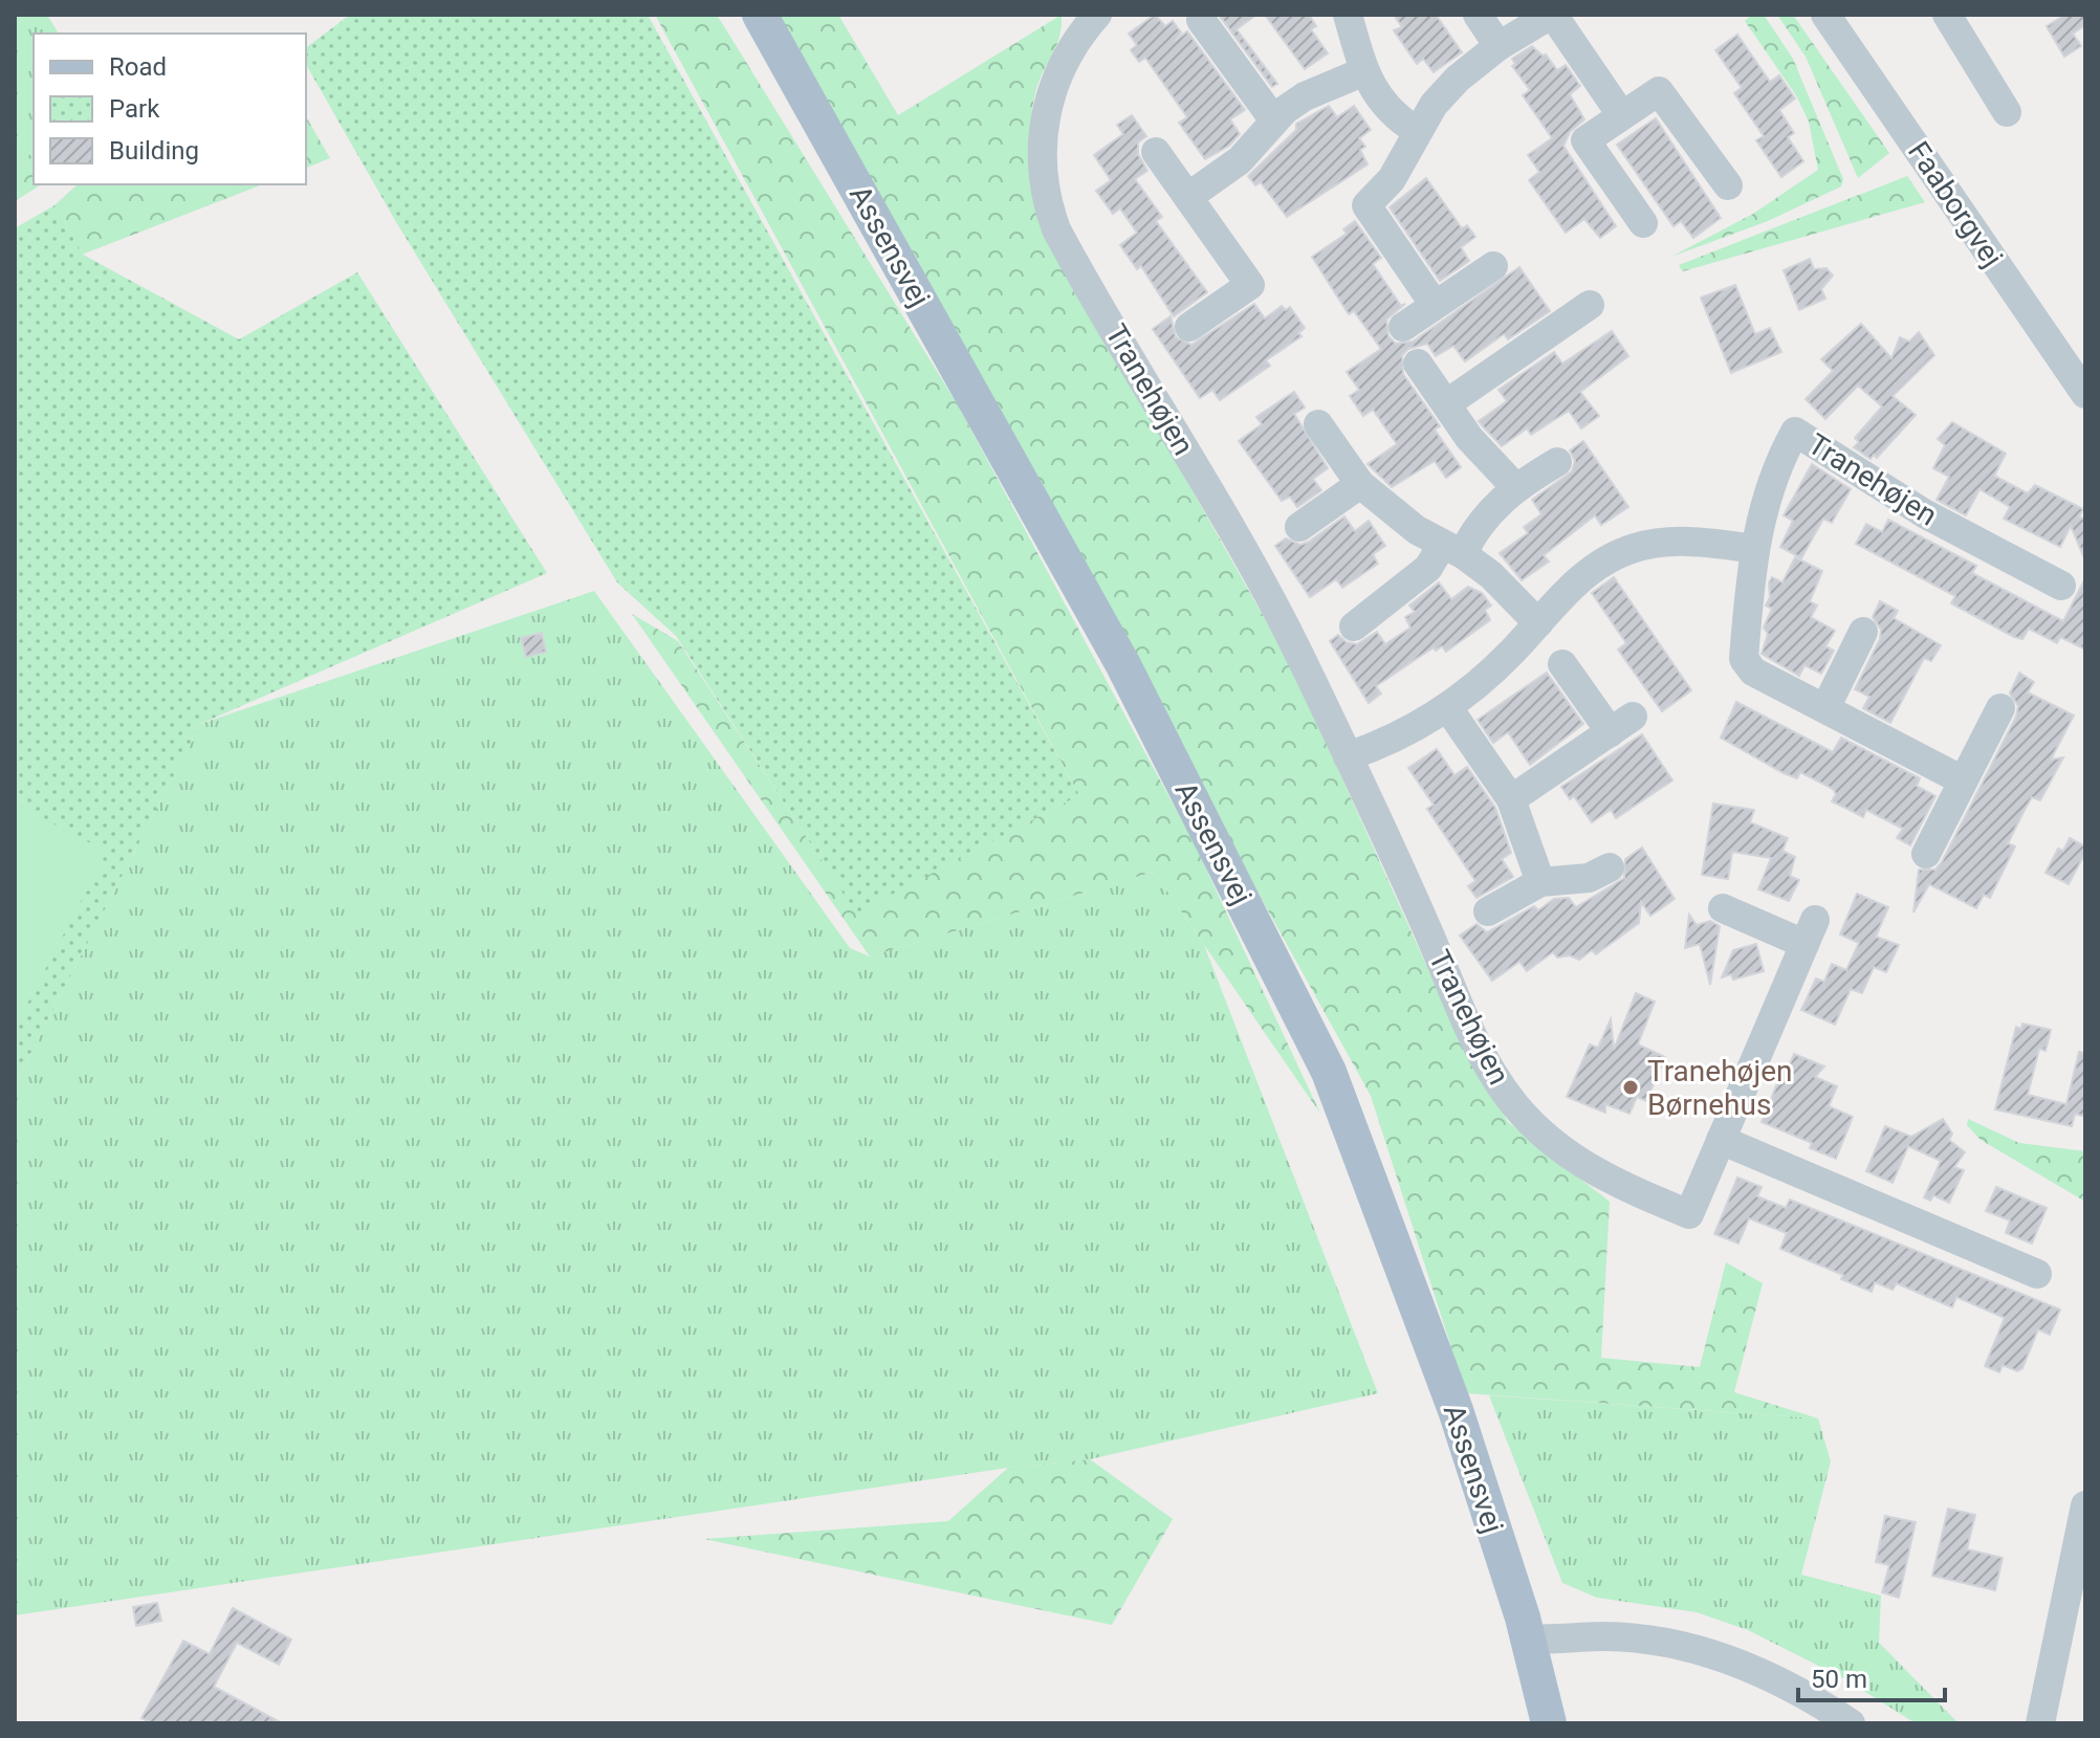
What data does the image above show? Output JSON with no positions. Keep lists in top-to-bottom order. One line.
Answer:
{"streets":{"main road":["Assensvej"],"street":["Faaborgvej","Tranehøjen"]},"places":["Tranehøjen Børnehus"],"legend":["Road","Park","Building"],"scale_bar":"50 m"}
